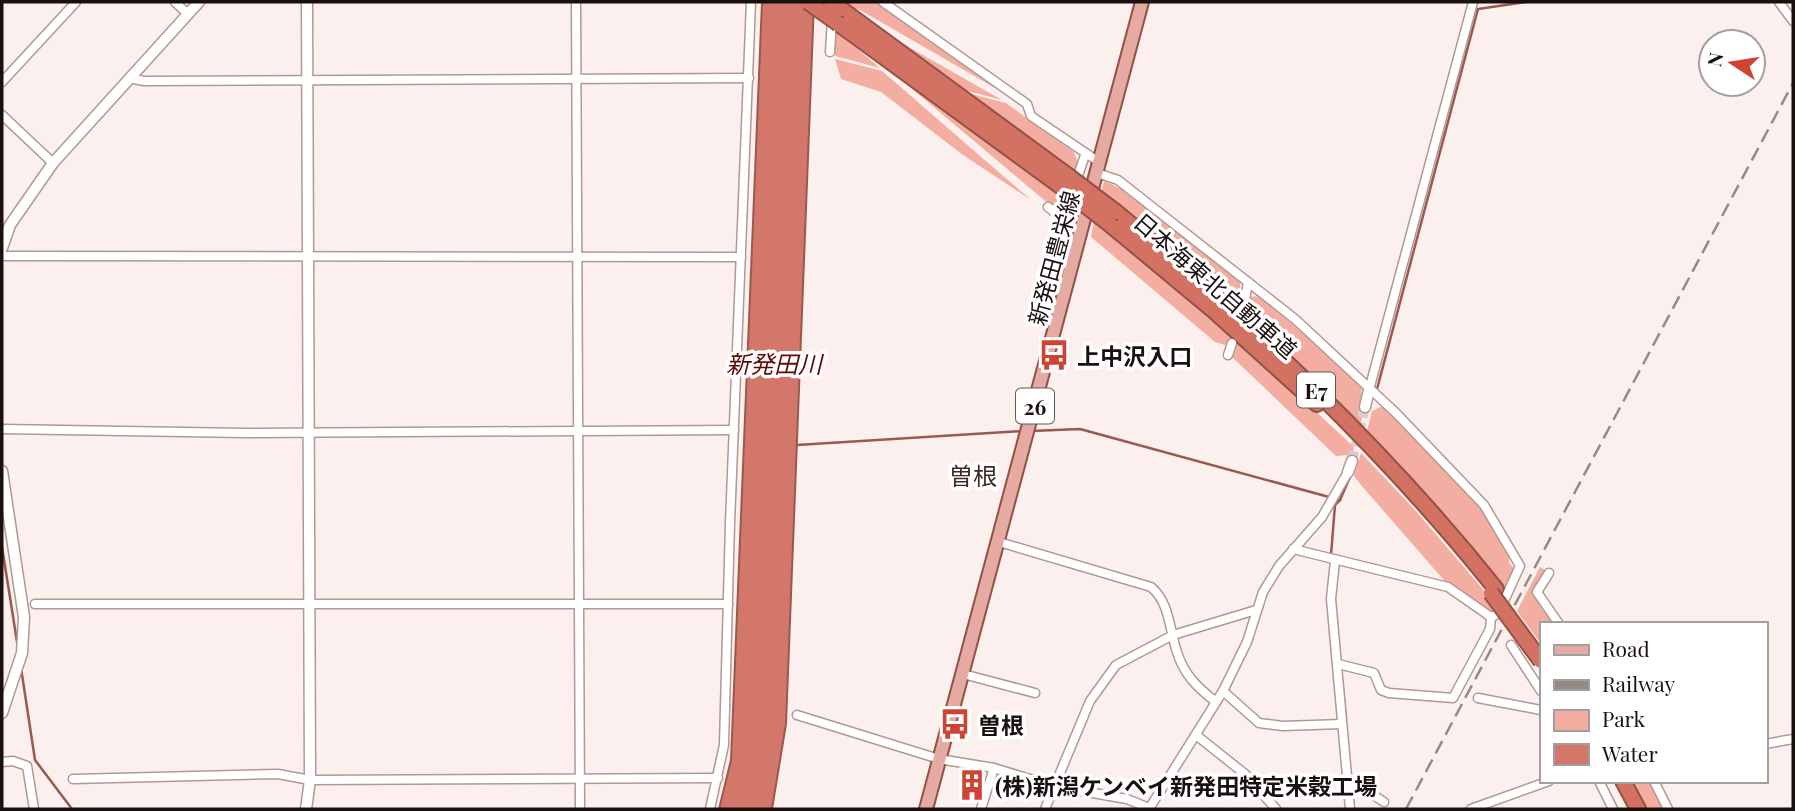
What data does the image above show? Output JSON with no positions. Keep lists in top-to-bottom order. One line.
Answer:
{"streets":{"highway":["日本海東北自動車道","E7"],"main road":["新発田豊栄線","26"]},"districts":["曽根"],"water":["新発田川"],"places":{"bus stop":["上中沢入口","曽根"],"building":["(株)新潟ケンベイ新発田特定米穀工場"]},"legend":["Road","Railway","Park","Water"],"north":"left"}
